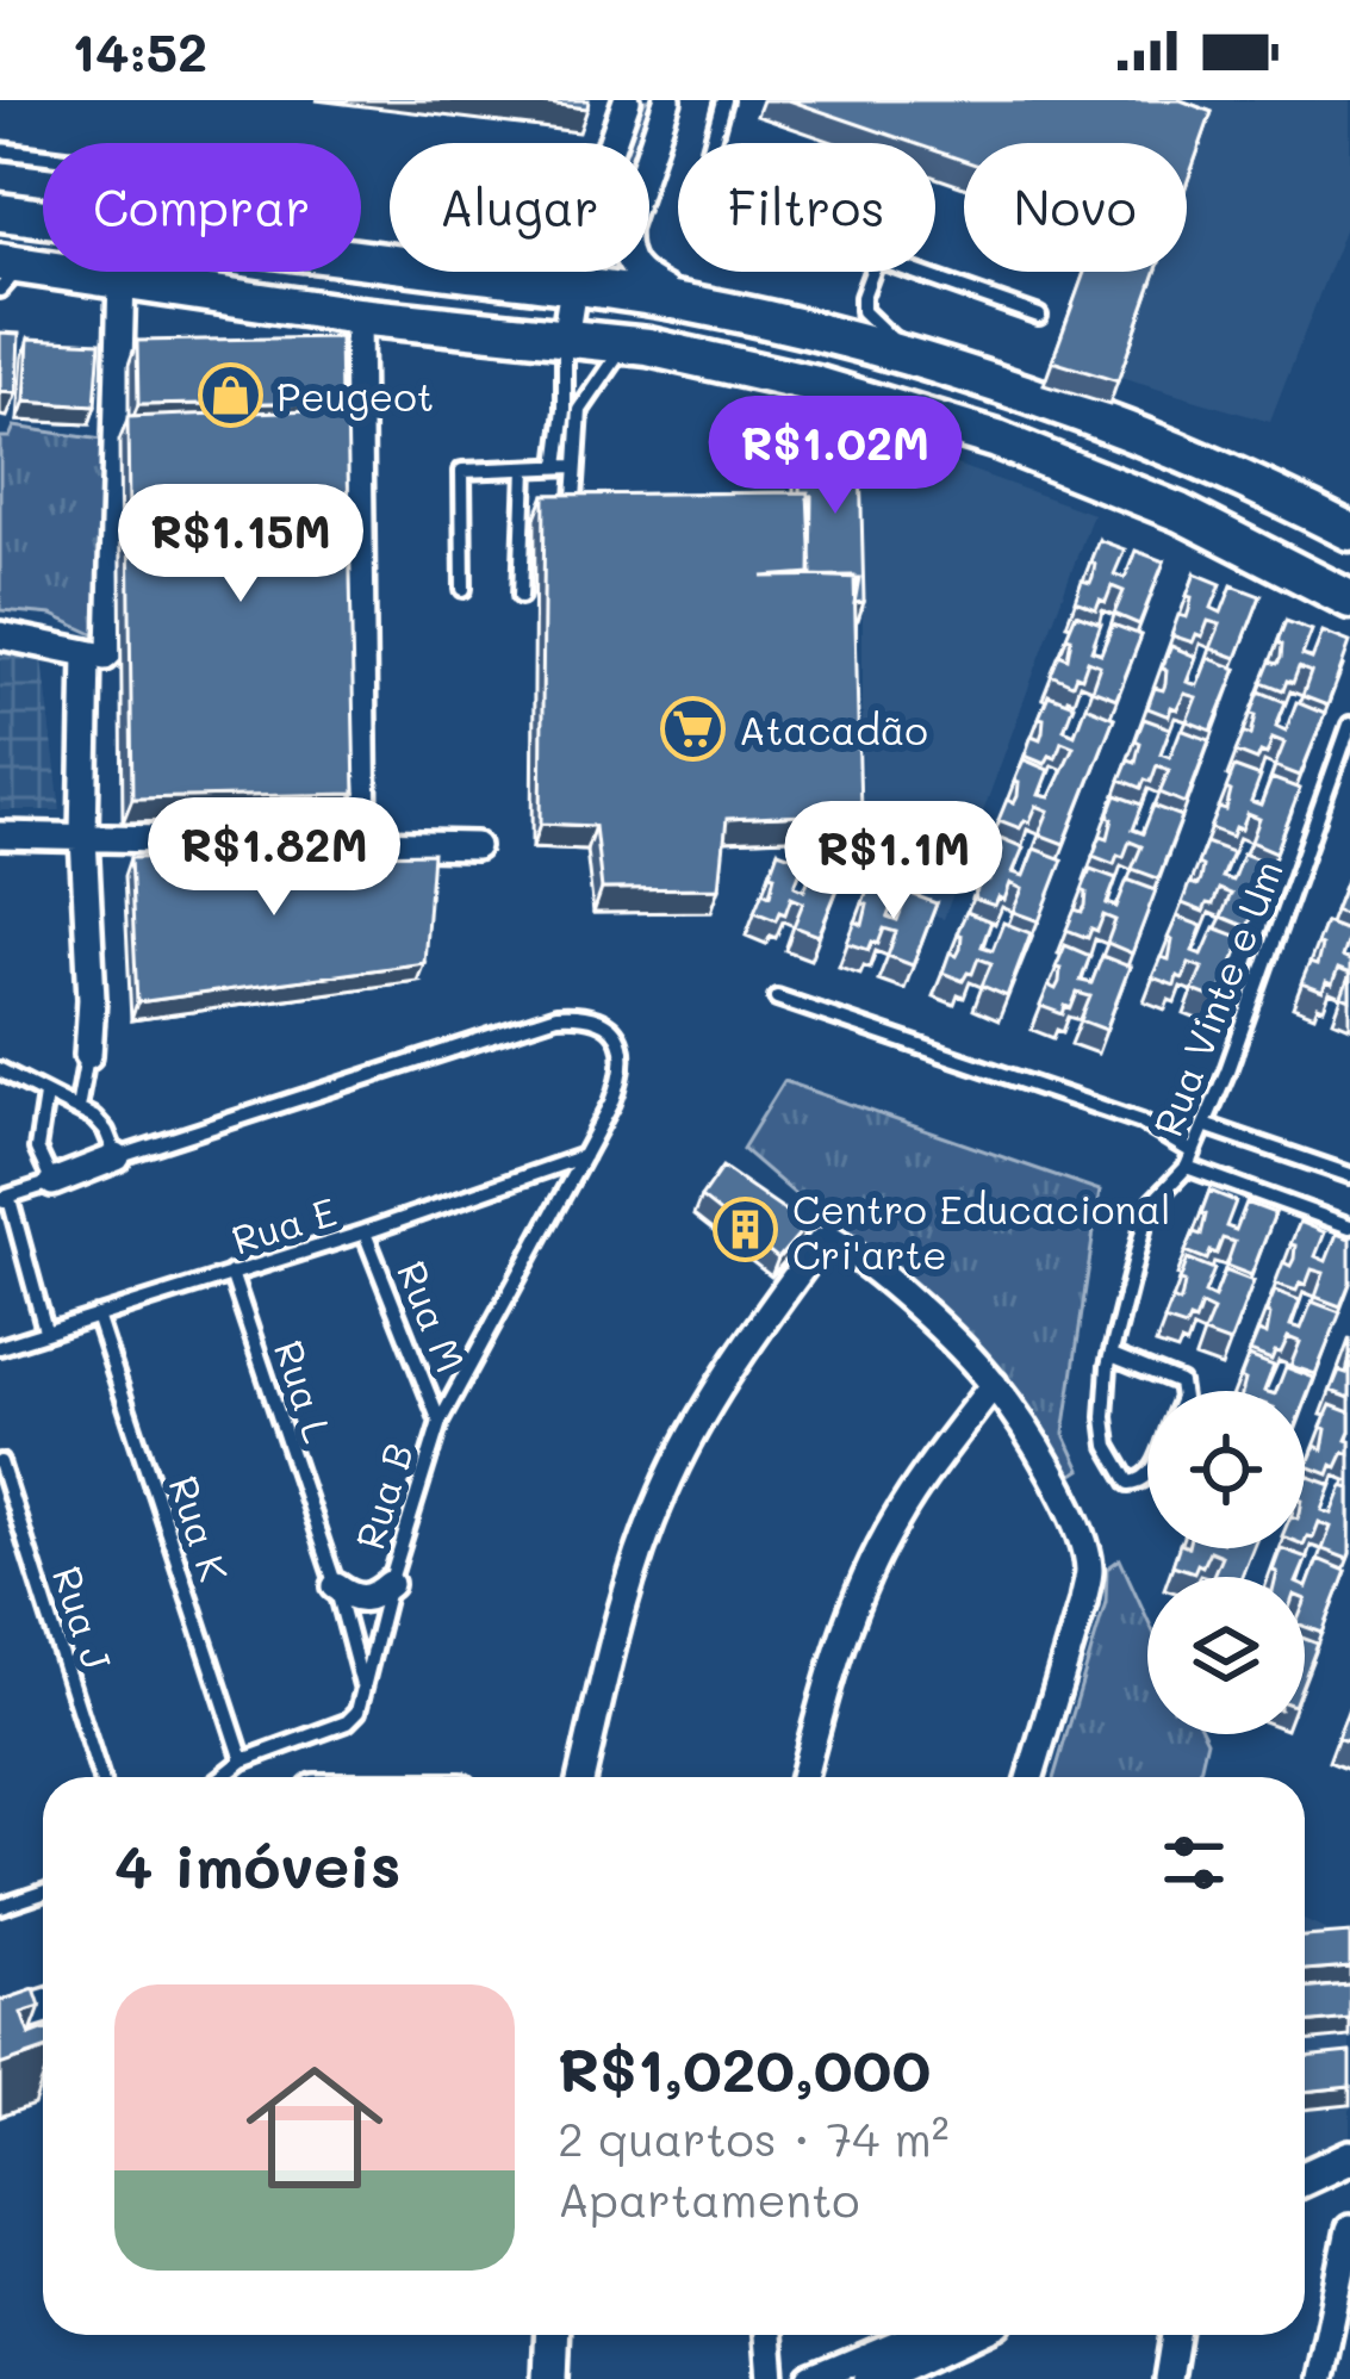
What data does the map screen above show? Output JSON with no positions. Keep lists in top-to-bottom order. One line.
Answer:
{"streets":{"lane":["Rua Vinte e Um","Rua E","Rua M","Rua L","Rua B","Rua K","Rua J"]},"crossings":[["Rua E","Rua M"],["Rua E","Rua L"],["Rua E","Rua B"],["Rua E","Rua K"],["Rua M","Rua B"],["Rua L","Rua B"]],"places":{"shop":["Peugeot"],"supermarket":["Atacadão"],"building":["Centro Educacional Cri'arte"]},"page":{"status":"14:52","chip":["Comprar","Alugar","Filtros","Novo"],"price":["R$1.02M","R$1.15M","R$1.82M","R$1.1M"],"heading":"4 imóveis","list":[{"name":"R$1,020,000","note":"2 quartos · 74 m² · Apartamento"}]}}
